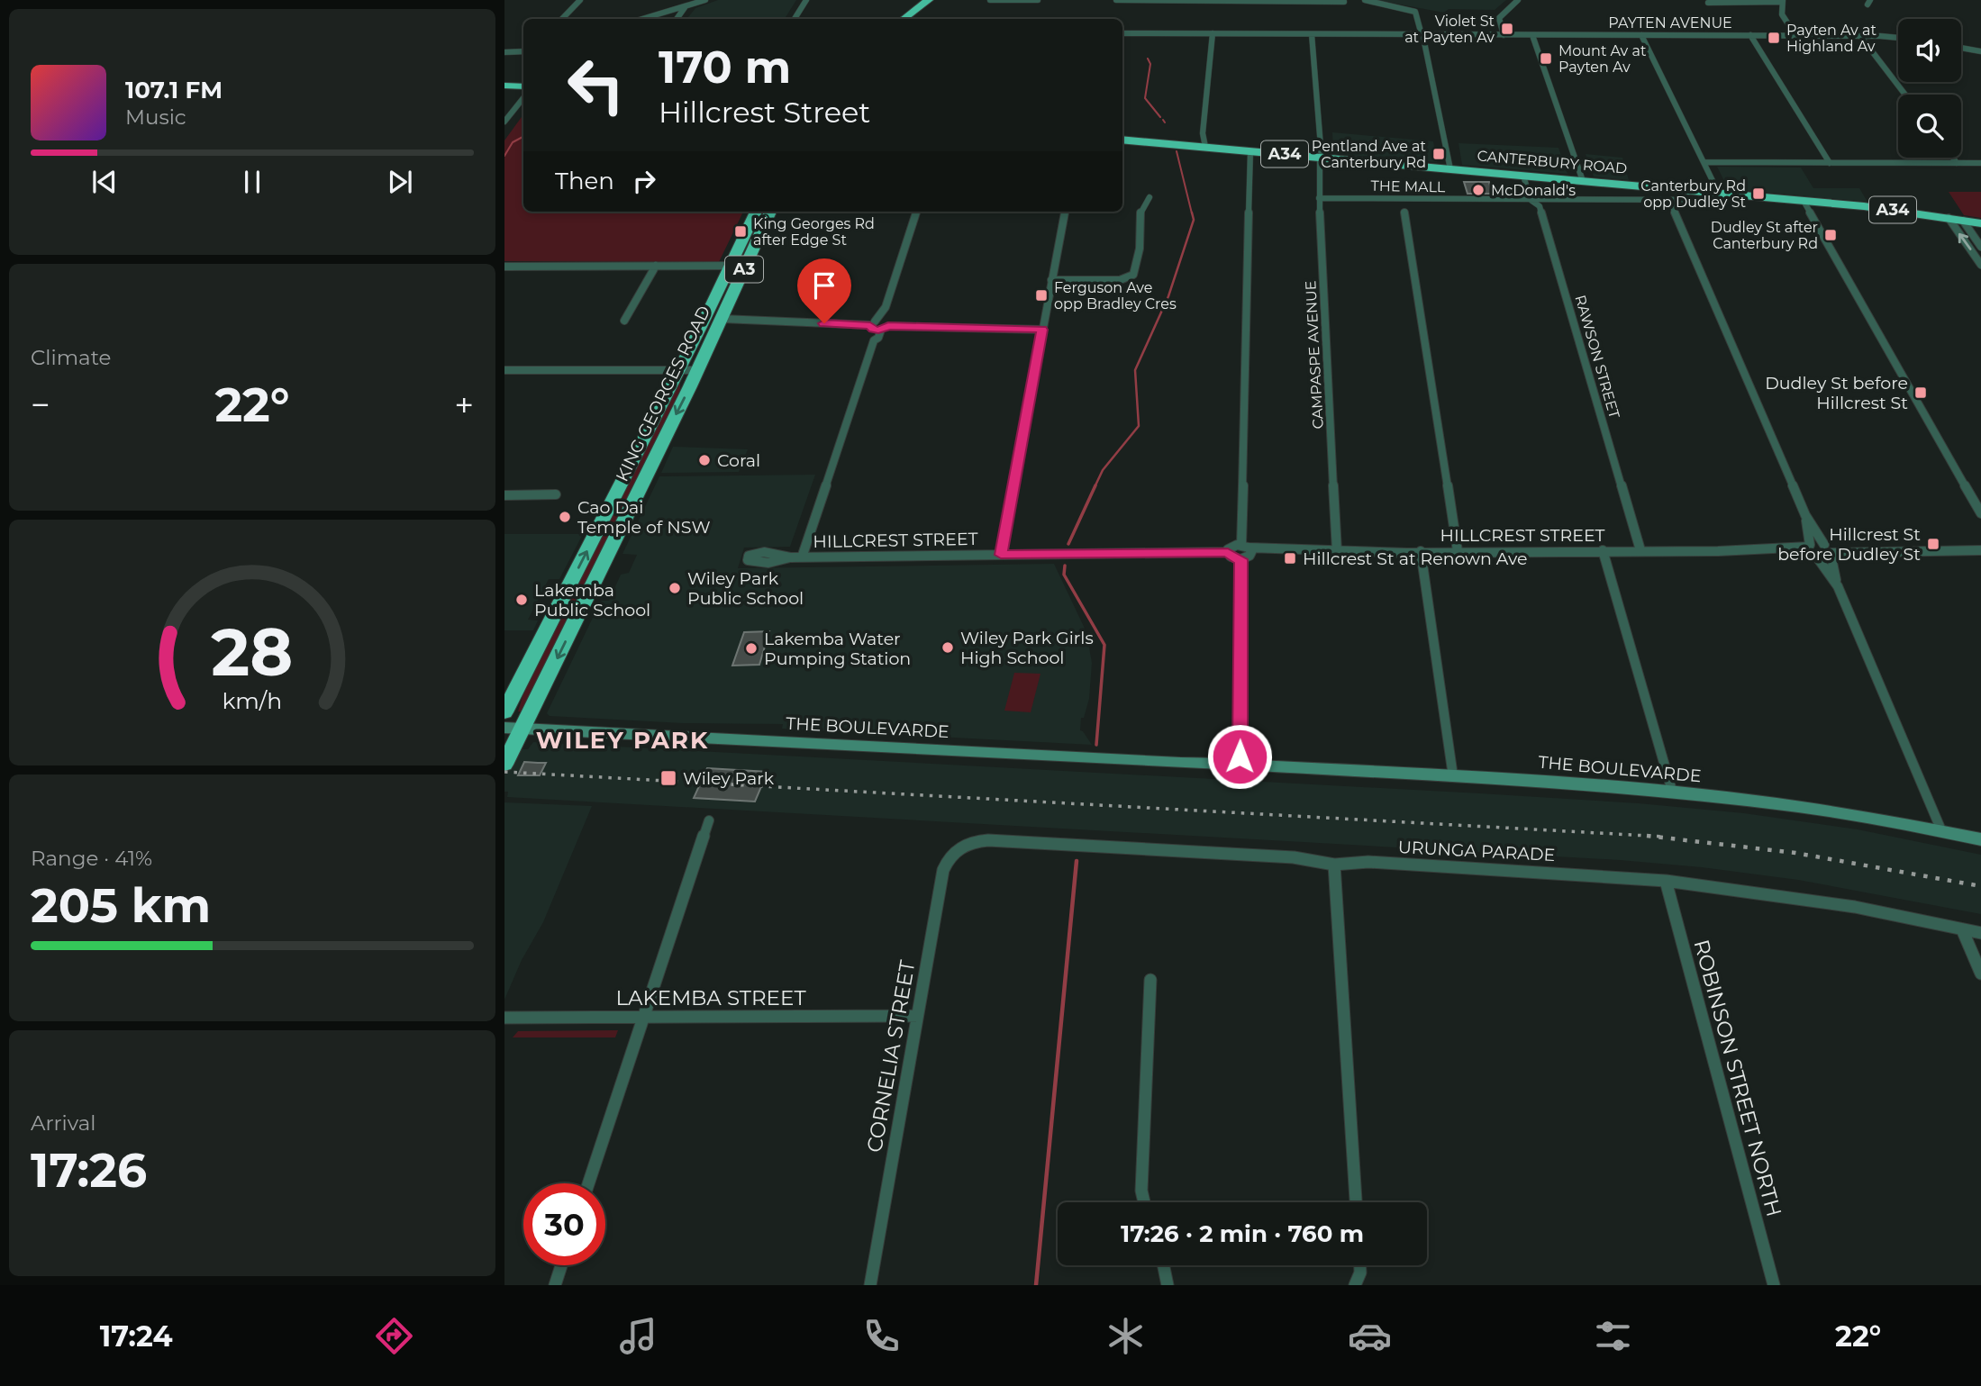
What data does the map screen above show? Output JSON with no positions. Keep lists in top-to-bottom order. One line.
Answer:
{"streets":{"highway":["A34","CANTERBURY ROAD","A3","KING GEORGES ROAD"],"street":["PAYTEN AVENUE","THE MALL","CAMPASPE AVENUE","RAWSON STREET","HILLCREST STREET","THE BOULEVARDE","URUNGA PARADE","LAKEMBA STREET","CORNELIA STREET","ROBINSON STREET NORTH"]},"crossings":[["PAYTEN AVENUE","CAMPASPE AVENUE"],["CANTERBURY ROAD","THE MALL"],["CANTERBURY ROAD","CAMPASPE AVENUE"],["CANTERBURY ROAD","RAWSON STREET"],["THE MALL","CAMPASPE AVENUE"],["THE MALL","RAWSON STREET"],["CAMPASPE AVENUE","HILLCREST STREET"],["RAWSON STREET","HILLCREST STREET"],["KING GEORGES ROAD","THE BOULEVARDE"],["URUNGA PARADE","CORNELIA STREET"],["URUNGA PARADE","ROBINSON STREET NORTH"],["LAKEMBA STREET","CORNELIA STREET"]],"districts":["WILEY PARK"],"places":{"transit":["Violet St at Payten Av","Payten Av at Highland Av","Mount Av at Payten Av","Pentland Ave at Canterbury Rd","Canterbury Rd opp Dudley St","King Georges Rd after Edge St","Dudley St after Canterbury Rd","Ferguson Ave opp Bradley Cres","Dudley St before Hillcrest St","Hillcrest St before Dudley St","Hillcrest St at Renown Ave","Wiley Park"],"other":["McDonald's","Coral","Cao Dai Temple of NSW","Wiley Park Public School","Lakemba Public School","Wiley Park Girls High School","Lakemba Water Pumping Station"]},"page":{"turn":["170 m","Hillcrest Street"],"song":["107.1 FM","Music"],"then":"Then","tile":["Climate",["Range · 41%","205 km"],["Arrival","17:26"]],"heat":["−","22°","+"],"limit":"30","trip":"17:26 · 2 min · 760 m","tabs":["17:24","22°"],"gauge":["28","km/h"]}}
